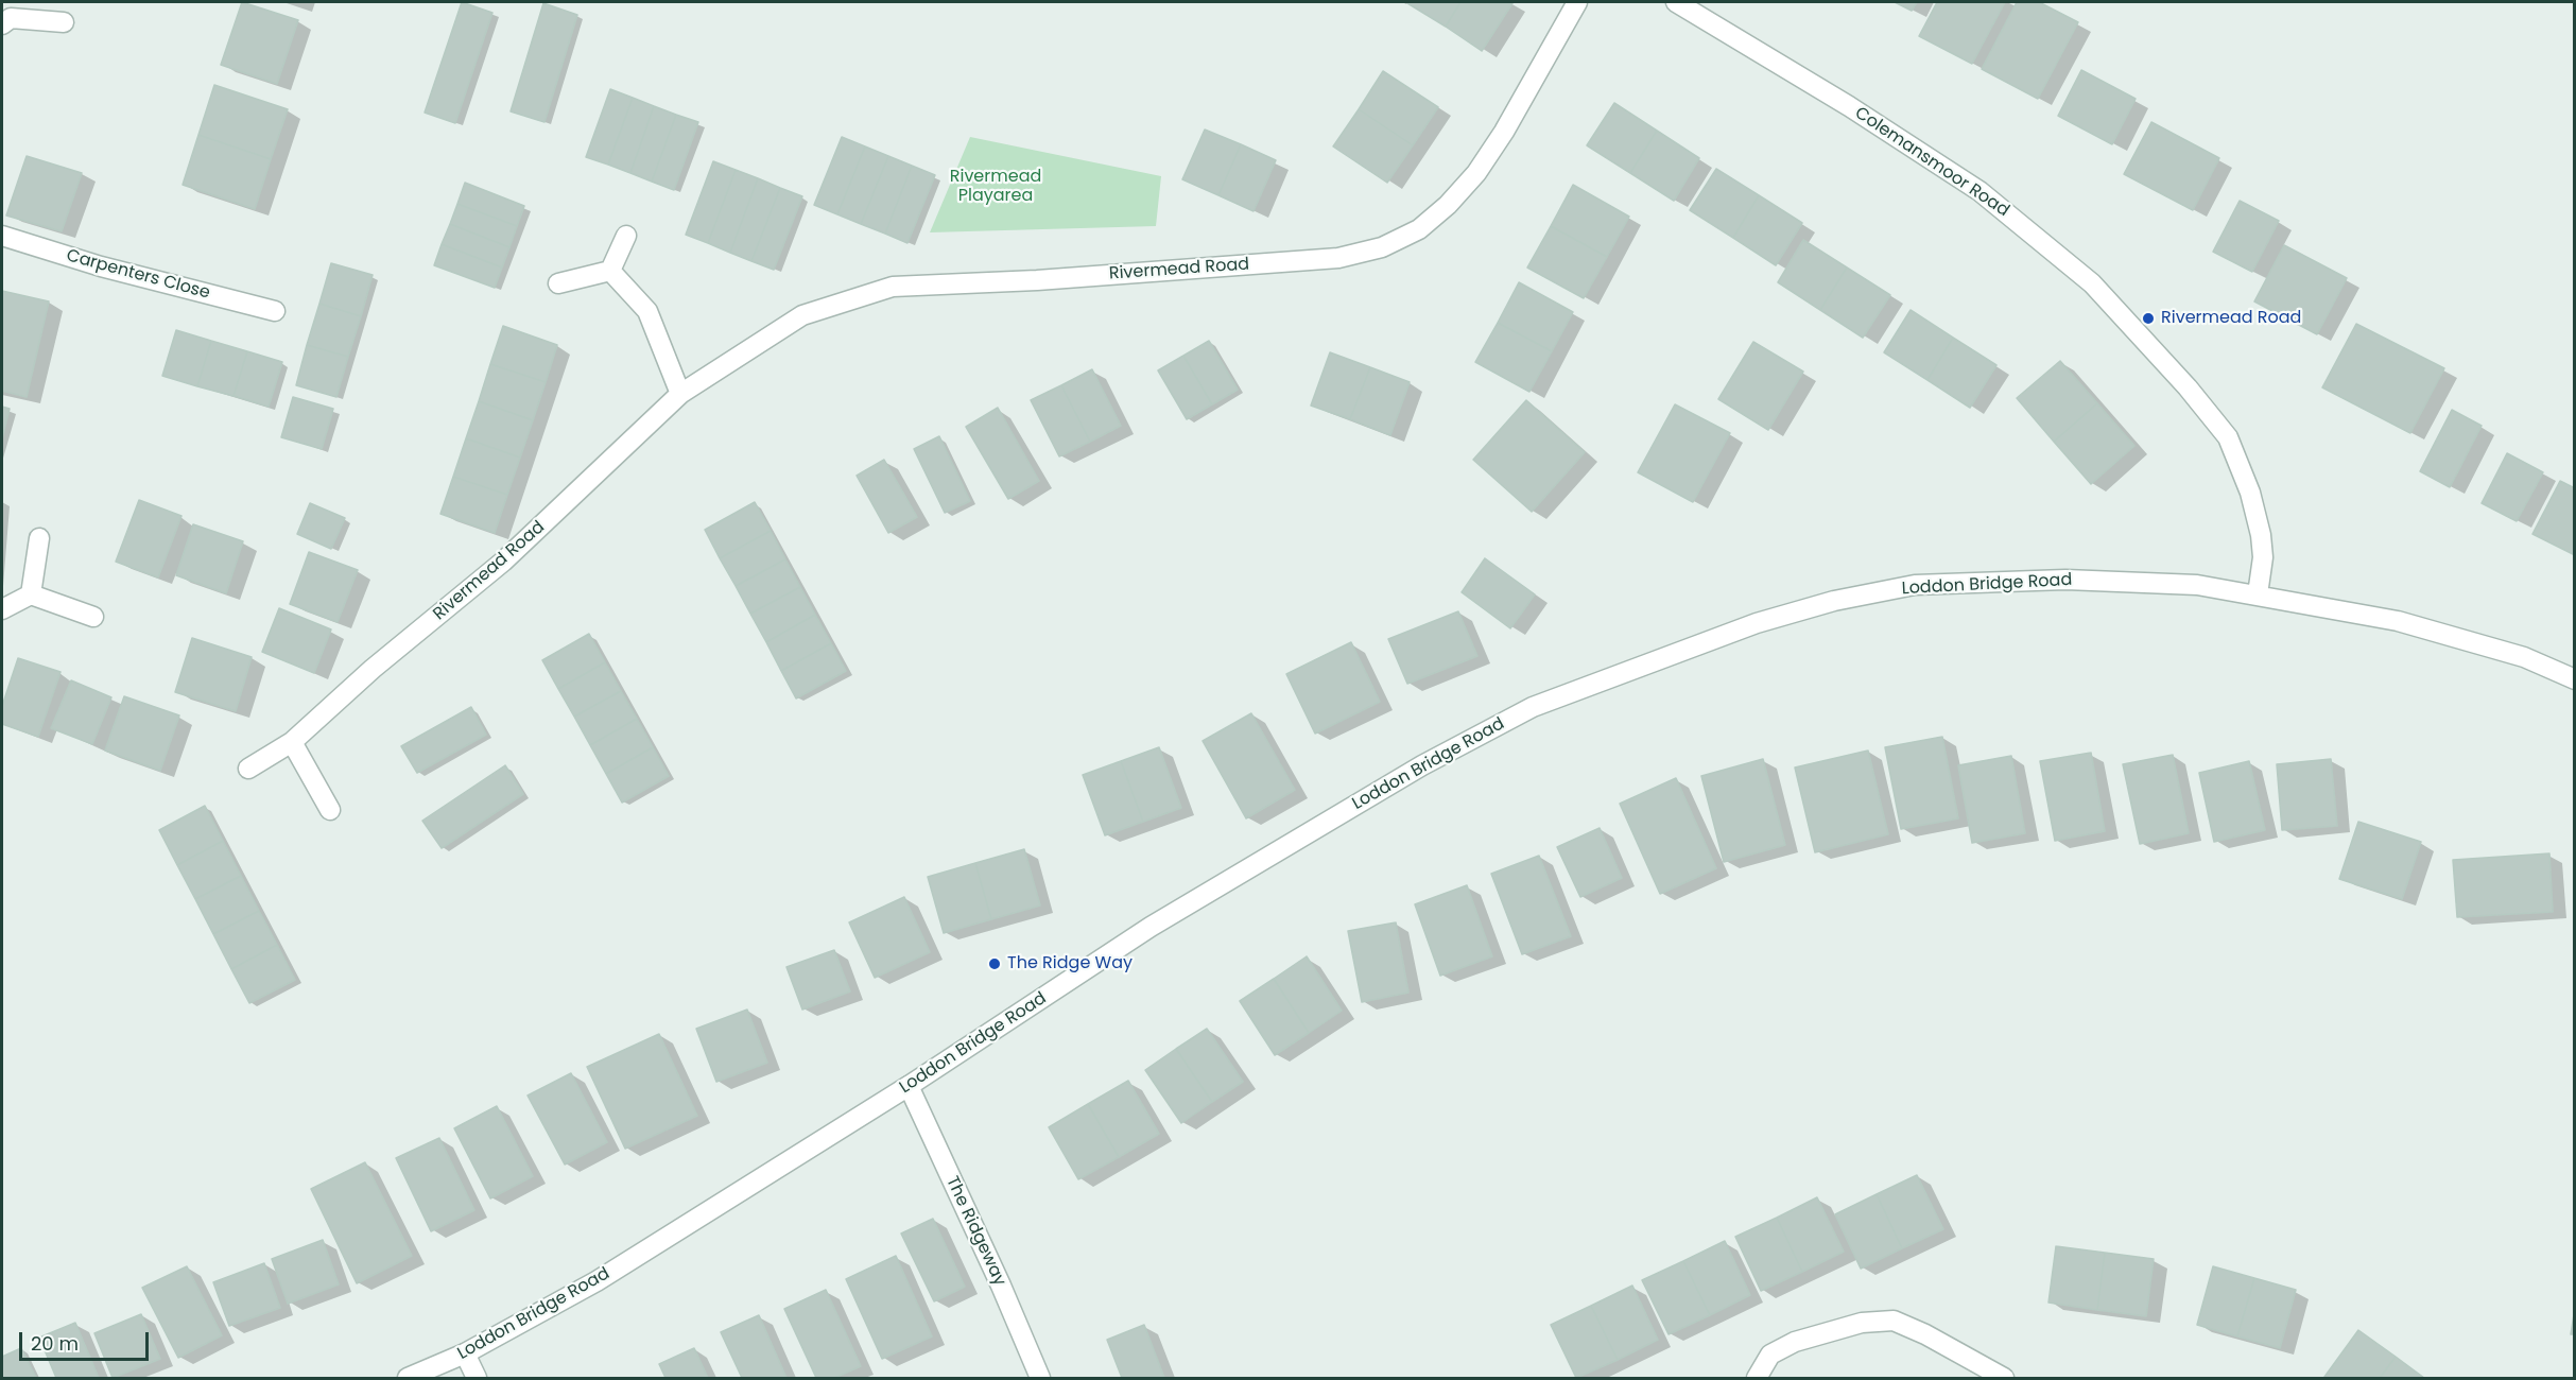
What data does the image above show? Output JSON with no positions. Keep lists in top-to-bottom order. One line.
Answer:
{"streets":{"street":["Colemansmoor Road","Rivermead Road","Carpenters Close","Loddon Bridge Road","The Ridgeway"]},"crossings":[["Colemansmoor Road","Loddon Bridge Road"],["Loddon Bridge Road","The Ridgeway"]],"parks":["Rivermead Playarea"],"places":["Rivermead Road","The Ridge Way"],"scale_bar":"20 m"}
